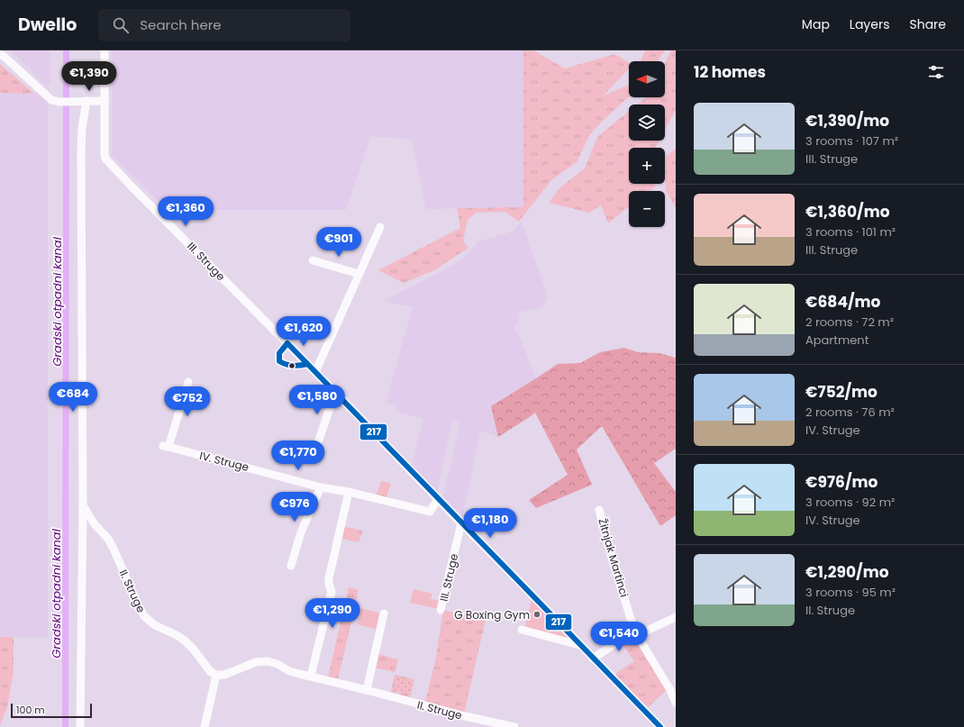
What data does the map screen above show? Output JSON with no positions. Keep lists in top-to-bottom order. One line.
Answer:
{"streets":{"street":["III. Struge","IV. Struge","Žitnjak Martinci","II. Struge"]},"water":["Gradski otpadni kanal"],"places":["G Boxing Gym"],"lines":["transit line 217"],"scale_bar":"100 m","north":"left","page":{"header":"Dwello","search":"Search here","nav":["Map","Layers","Share"],"heading":"12 homes","map_buttons":["+","−"],"price":["€1,390","€1,360","€901","€1,620","€684","€1,580","€752","€1,770","€976","€1,180","€1,290","€1,540"],"list":[{"name":"€1,390/mo","note":"3 rooms · 107 m² · III. Struge"},{"name":"€1,360/mo","note":"3 rooms · 101 m² · III. Struge"},{"name":"€684/mo","note":"2 rooms · 72 m² · Apartment"},{"name":"€752/mo","note":"2 rooms · 76 m² · IV. Struge"},{"name":"€976/mo","note":"3 rooms · 92 m² · IV. Struge"},{"name":"€1,290/mo","note":"3 rooms · 95 m² · II. Struge"}],"scale":"100 m"}}
